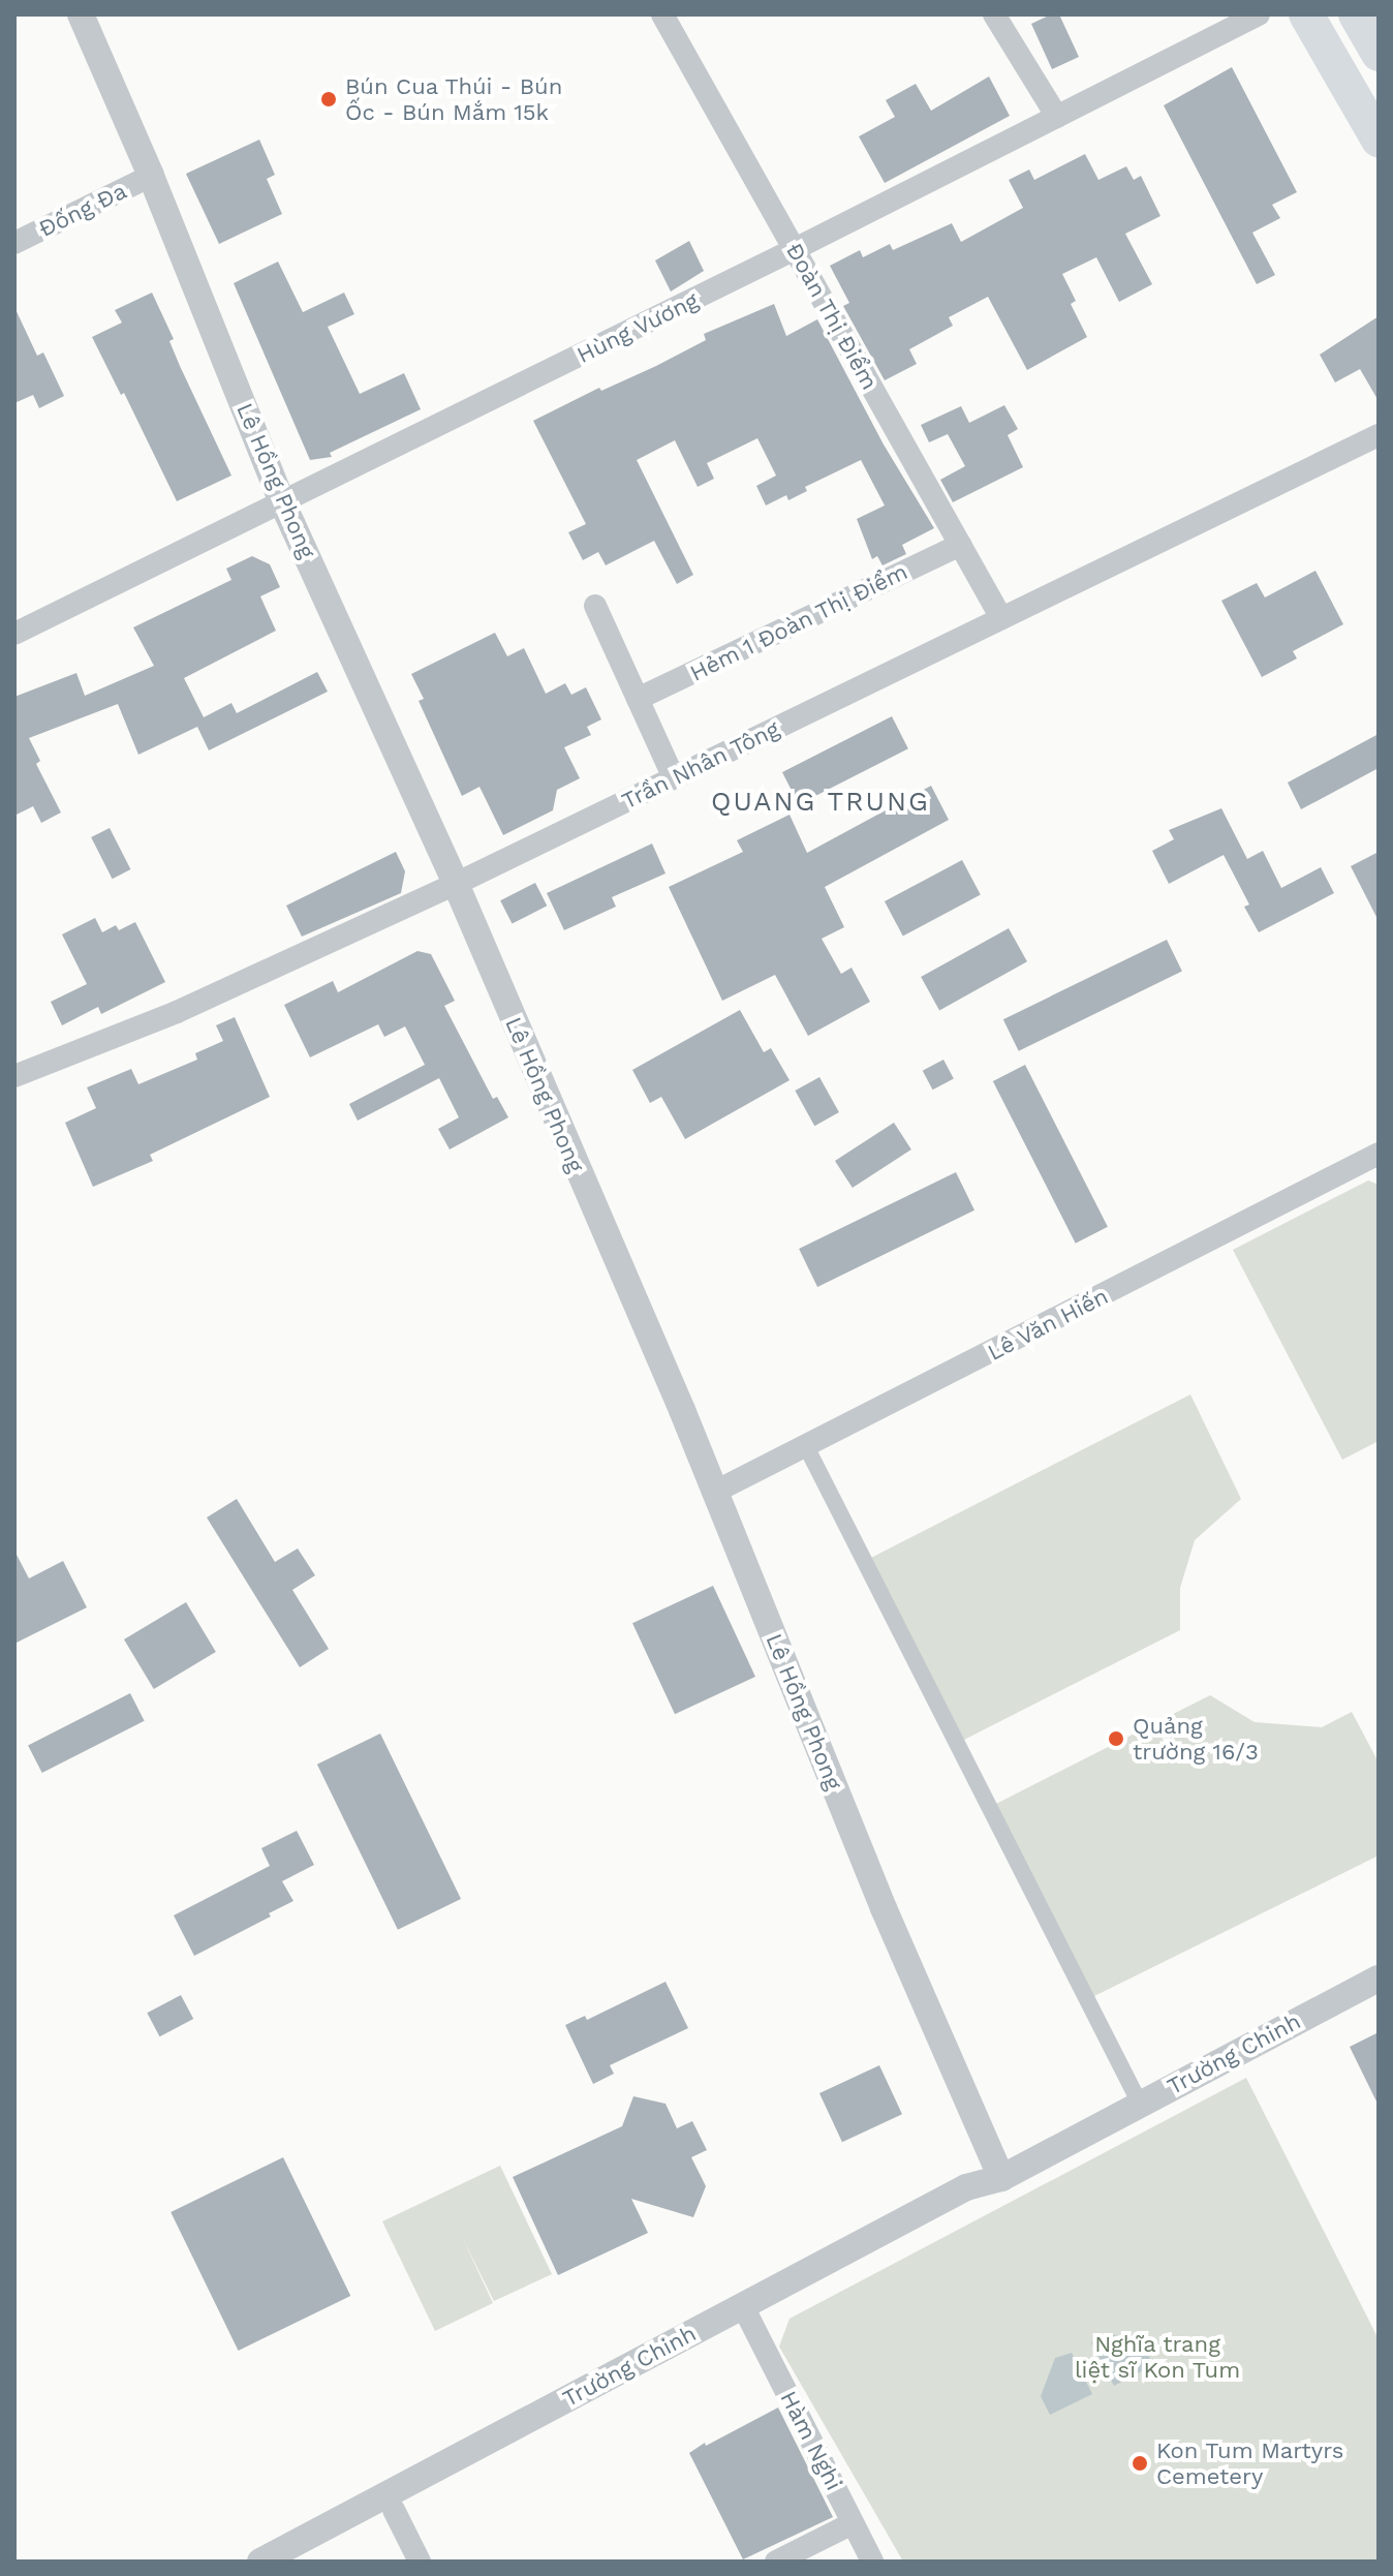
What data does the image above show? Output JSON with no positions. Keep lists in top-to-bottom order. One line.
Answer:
{"streets":{"street":["Đống Đa","Đoàn Thị Điểm","Hùng Vương","Lê Hồng Phong","Hẻm 1 Đoàn Thị Điểm","Trần Nhân Tông","Lê Văn Hiến","Trường Chinh","Hàm Nghi"]},"crossings":[["Đống Đa","Lê Hồng Phong"],["Đoàn Thị Điểm","Hùng Vương"],["Đoàn Thị Điểm","Hẻm 1 Đoàn Thị Điểm"],["Đoàn Thị Điểm","Trần Nhân Tông"],["Hùng Vương","Lê Hồng Phong"],["Lê Hồng Phong","Trần Nhân Tông"],["Lê Hồng Phong","Lê Văn Hiến"],["Lê Hồng Phong","Trường Chinh"],["Trường Chinh","Hàm Nghi"]],"districts":["QUANG TRUNG"],"parks":["Nghĩa trang liệt sĩ Kon Tum"],"places":["Bún Cua Thúi - Bún Ốc - Bún Mắm 15k","Quảng trường 16/3","Kon Tum Martyrs Cemetery"]}
